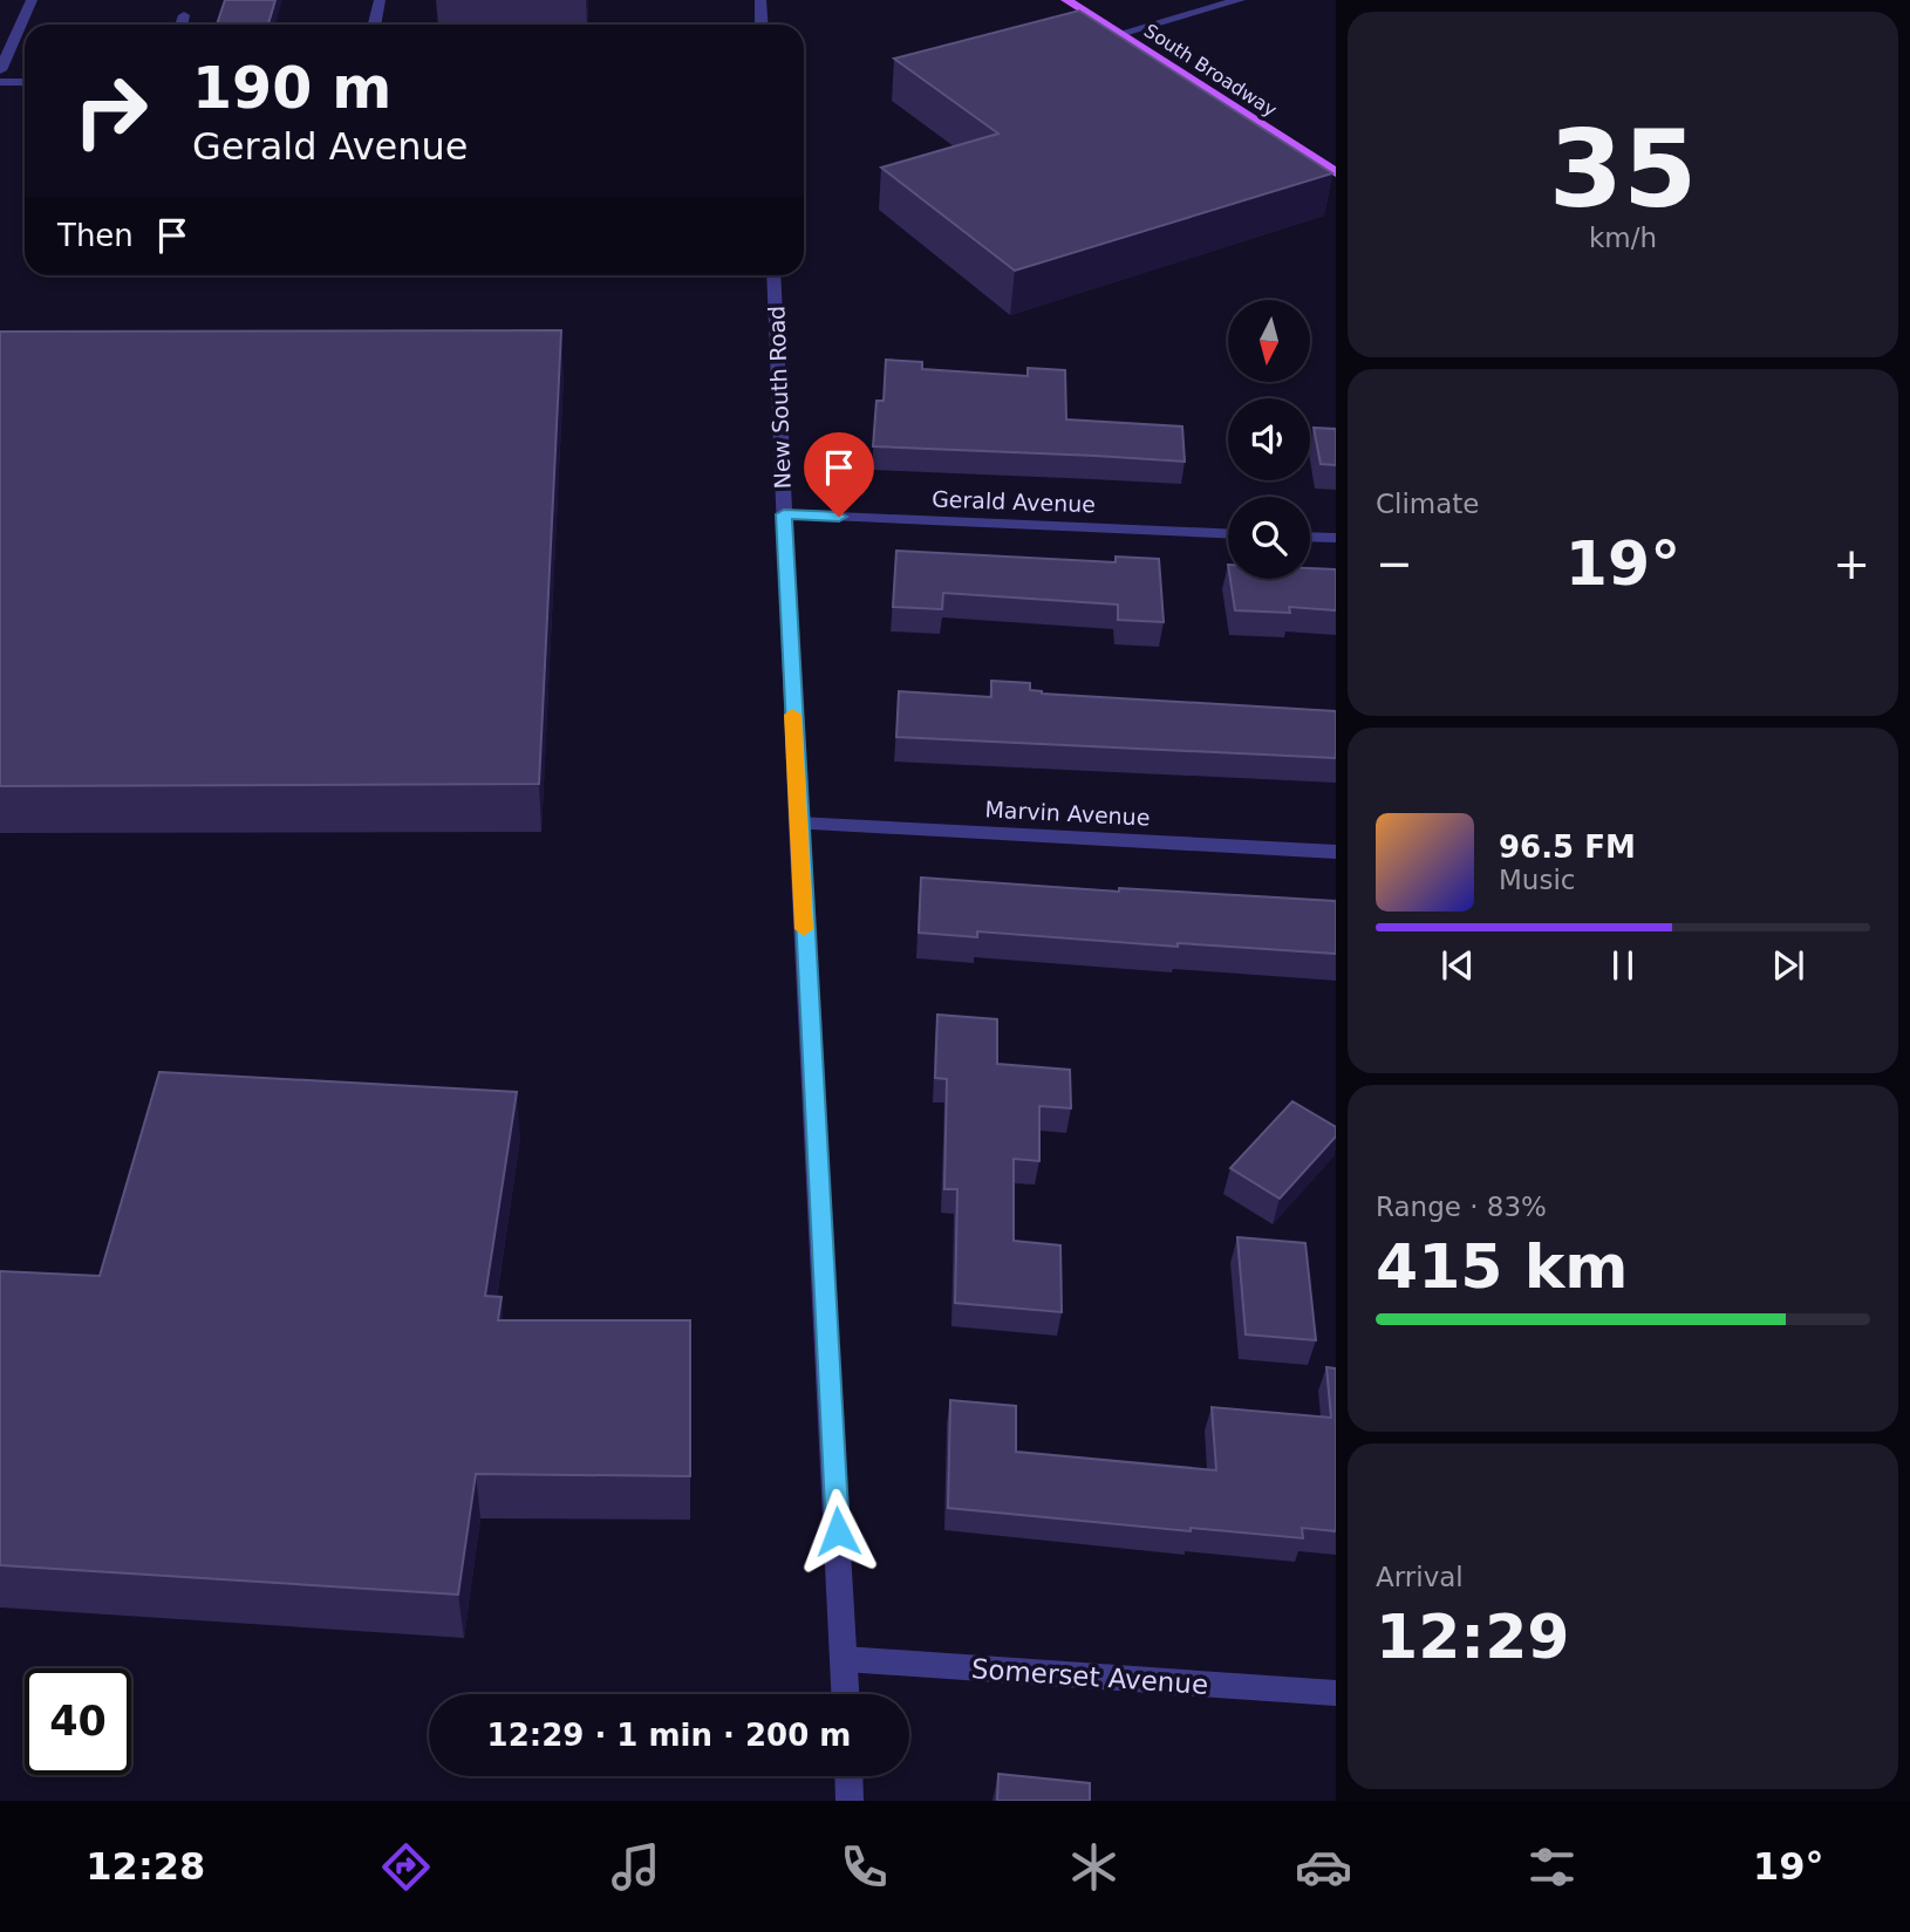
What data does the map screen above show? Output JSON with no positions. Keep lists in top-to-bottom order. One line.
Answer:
{"streets":{"main road":["South Broadway"],"street":["New South Road","Gerald Avenue","Marvin Avenue","Somerset Avenue"]},"crossings":[["New South Road","Gerald Avenue"],["New South Road","Marvin Avenue"],["New South Road","Somerset Avenue"]],"north":"bottom","page":{"tile":[["35","km/h"],"Climate",["Range · 83%","415 km"],["Arrival","12:29"]],"turn":["190 m","Gerald Avenue"],"then":"Then","heat":["−","19°","+"],"song":["96.5 FM","Music"],"limit":"40","trip":"12:29 · 1 min · 200 m","tabs":["12:28","19°"]}}
